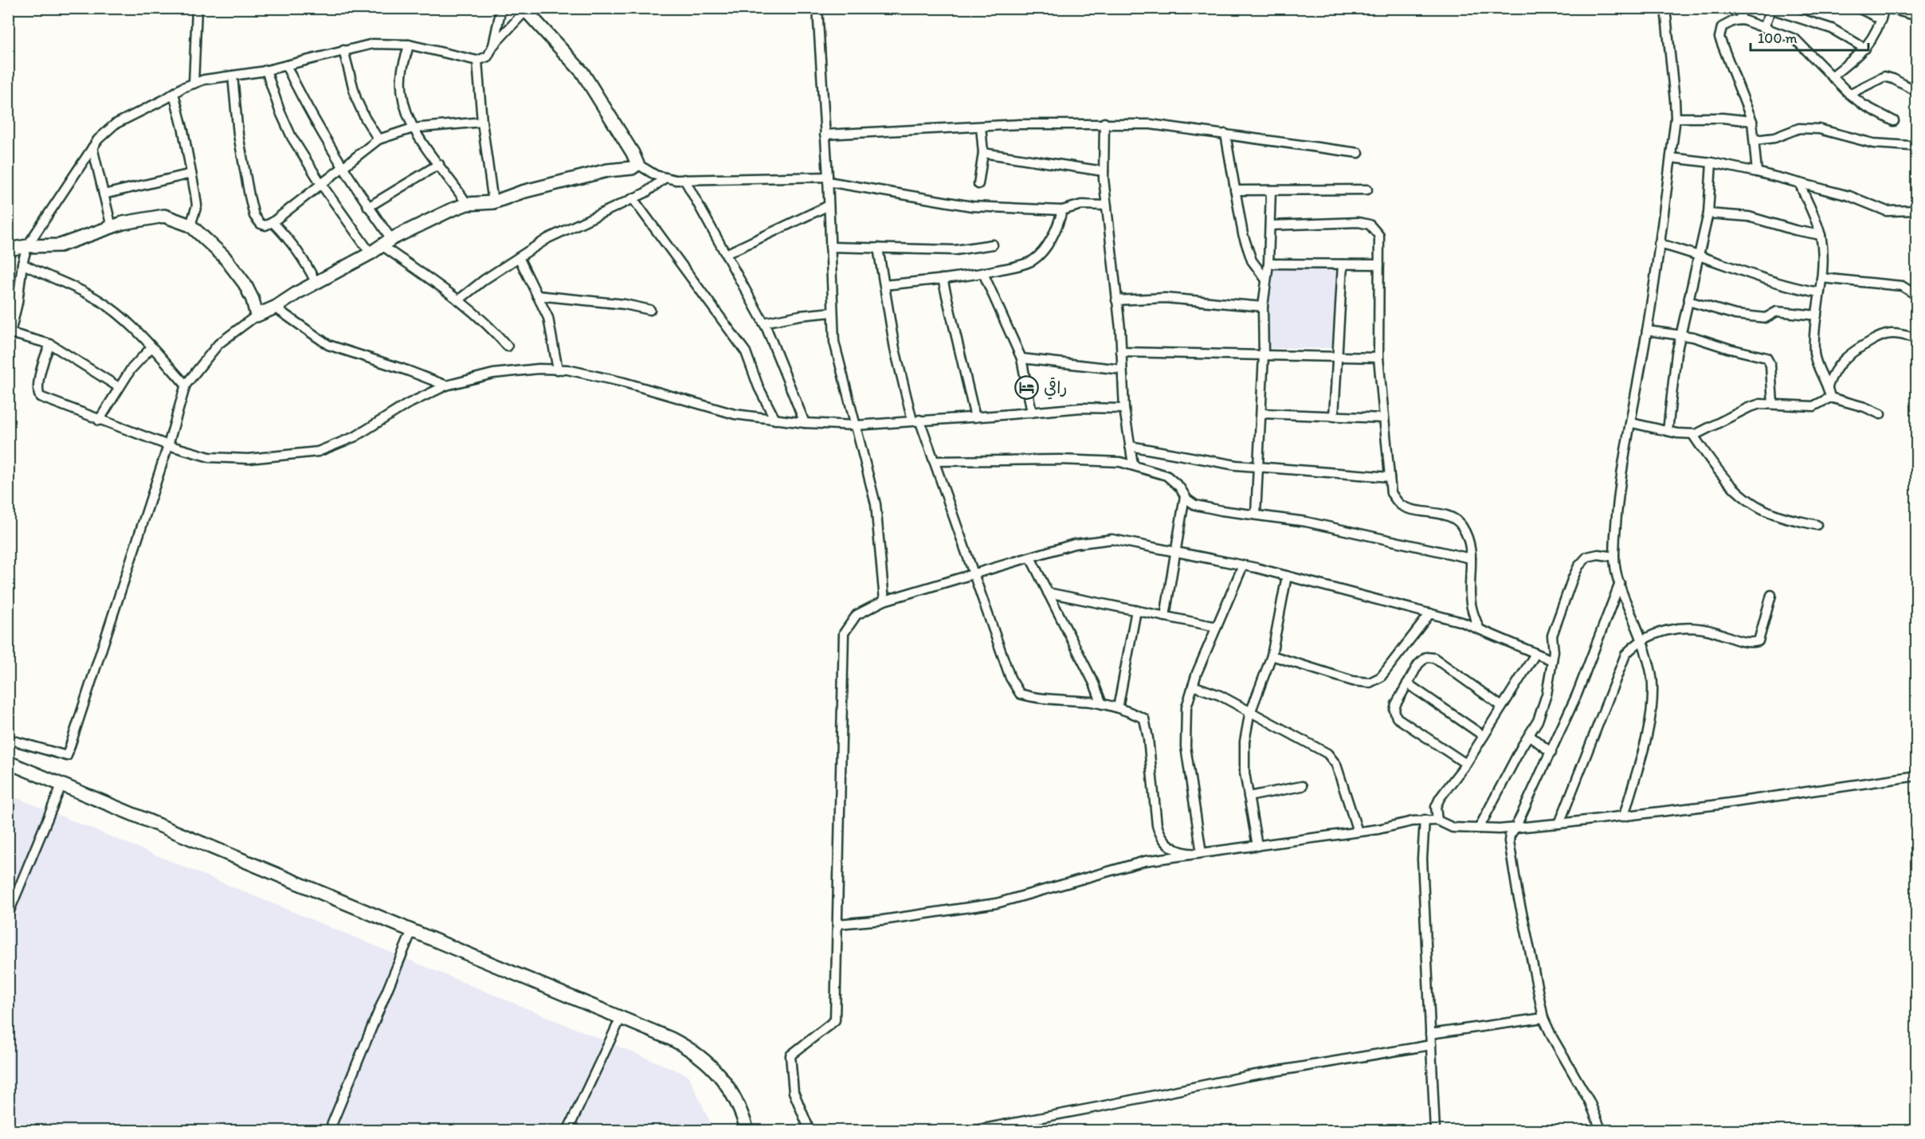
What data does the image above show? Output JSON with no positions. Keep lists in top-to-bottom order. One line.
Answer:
{"places":{"hotel":["راقي"]},"scale_bar":"100 m"}
